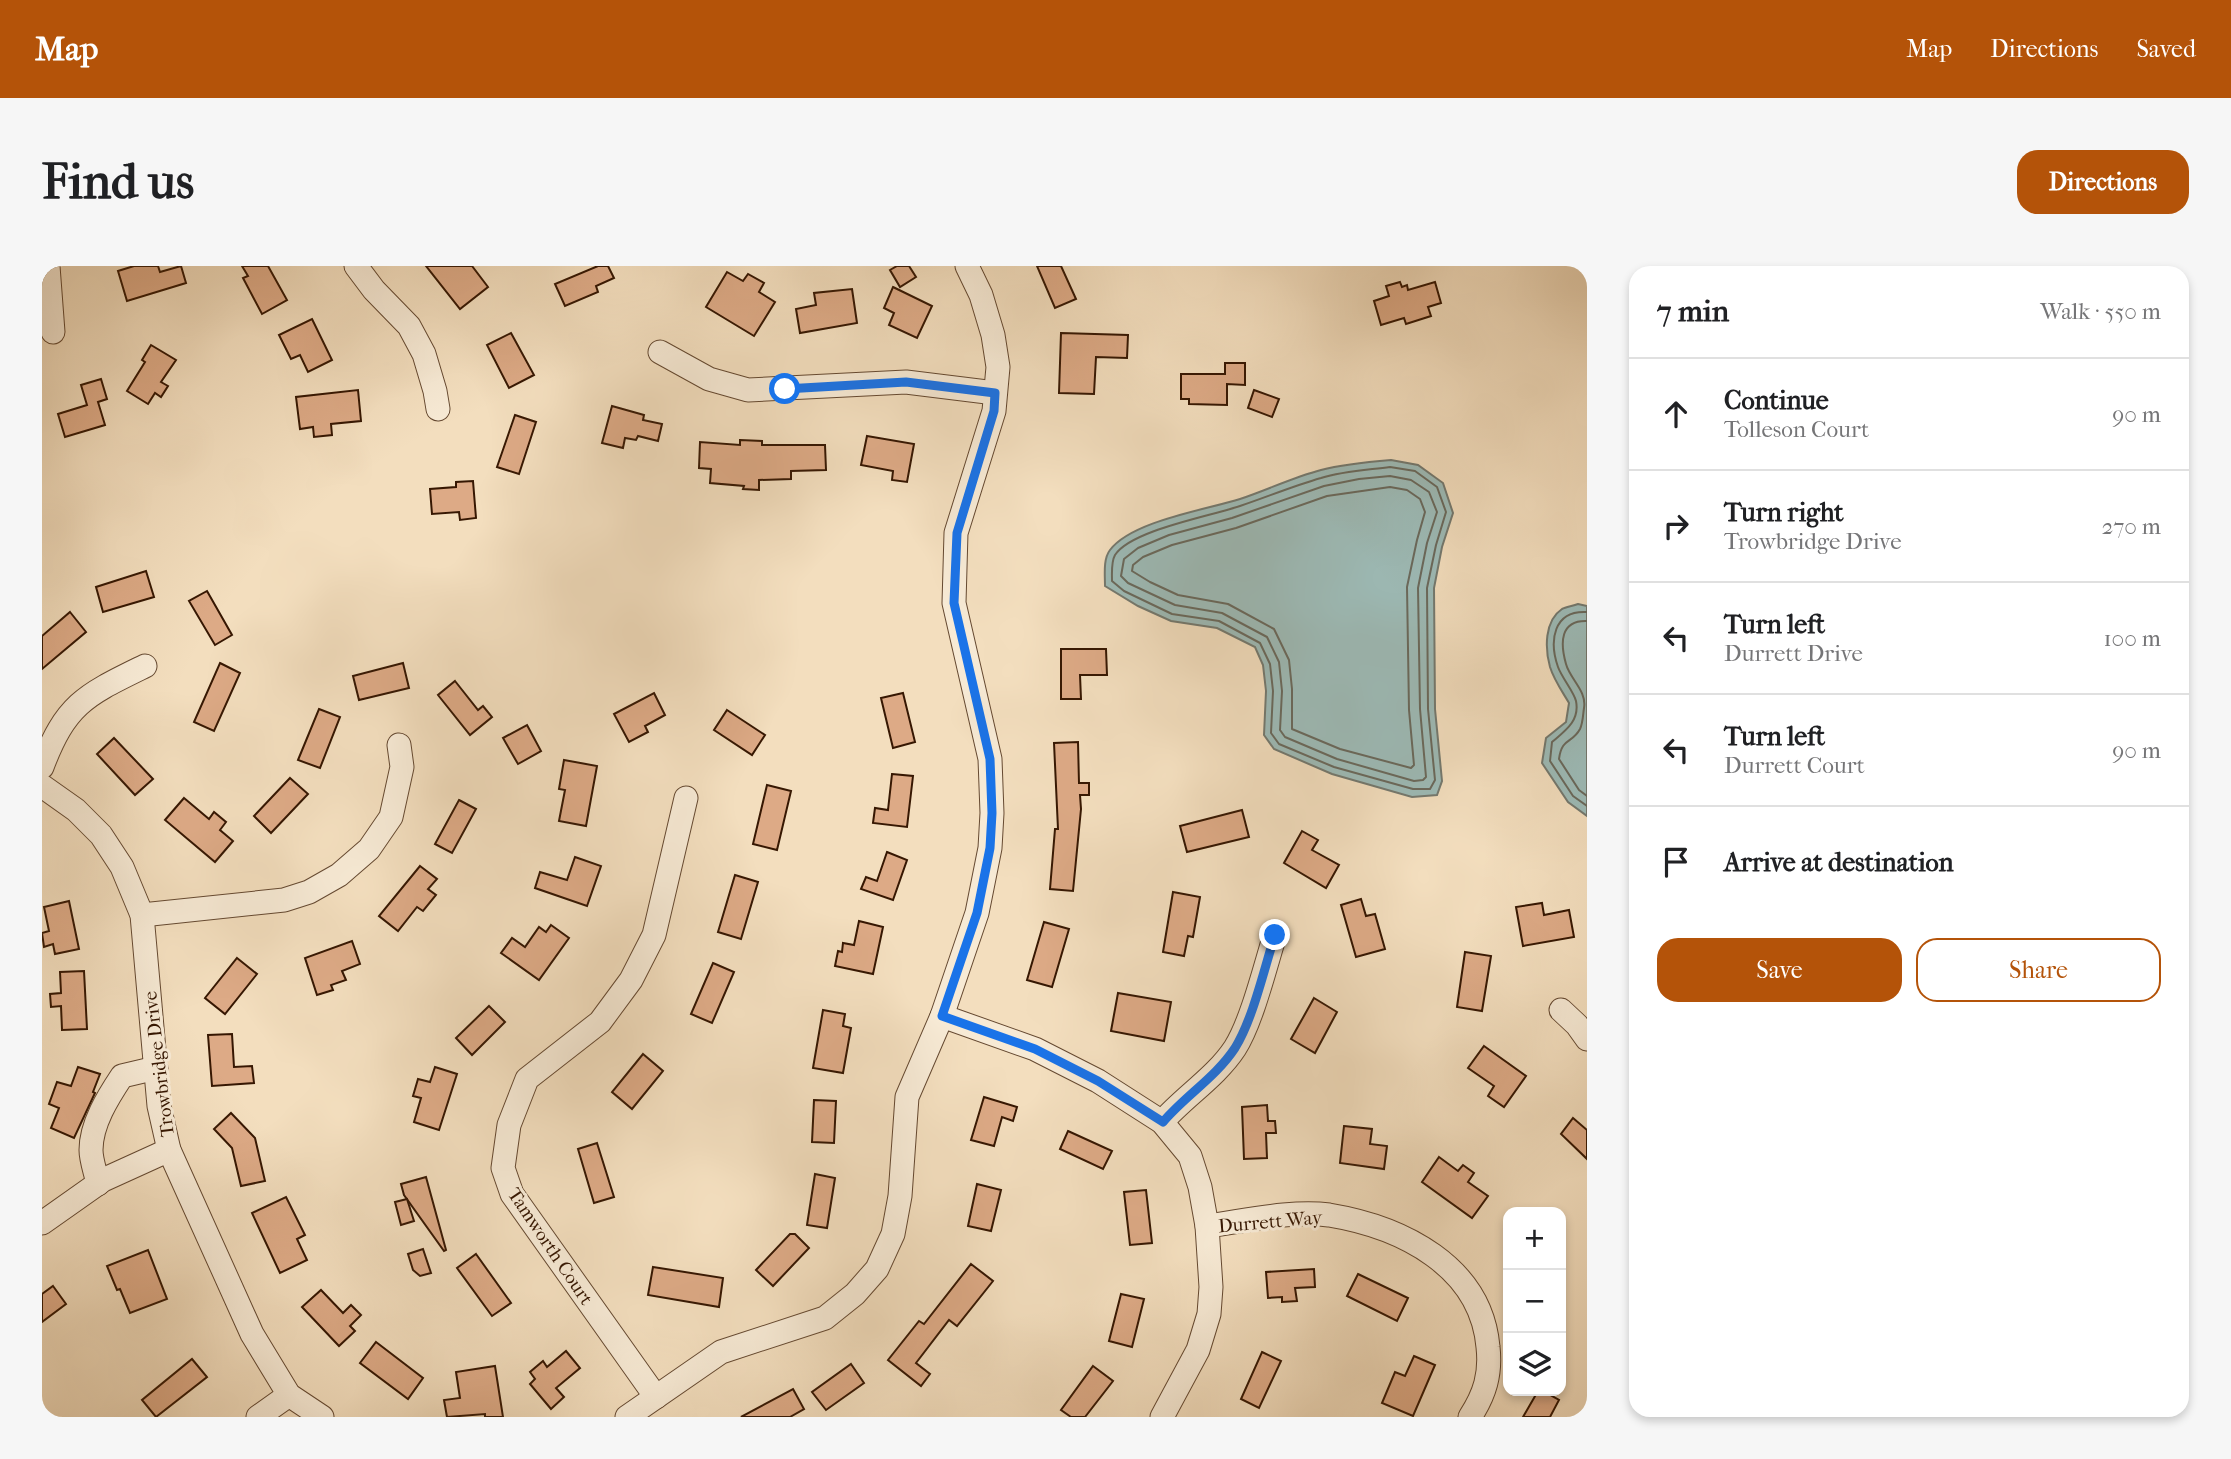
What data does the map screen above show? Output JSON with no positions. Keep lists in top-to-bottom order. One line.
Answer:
{"streets":{"street":["Trowbridge Drive","Durrett Way","Tamworth Court"]},"page":{"header":"Map","nav":["Map","Directions","Saved"],"buttons":["Directions",["Save","Share"]],"title":"Find us","heading":["7 min","Walk · 550 m"],"list":[["Continue","Tolleson Court","90 m"],["Turn right","Trowbridge Drive","270 m"],["Turn left","Durrett Drive","100 m"],["Turn left","Durrett Court","90 m"],"Arrive at destination"],"map_buttons":["+","−"]}}
